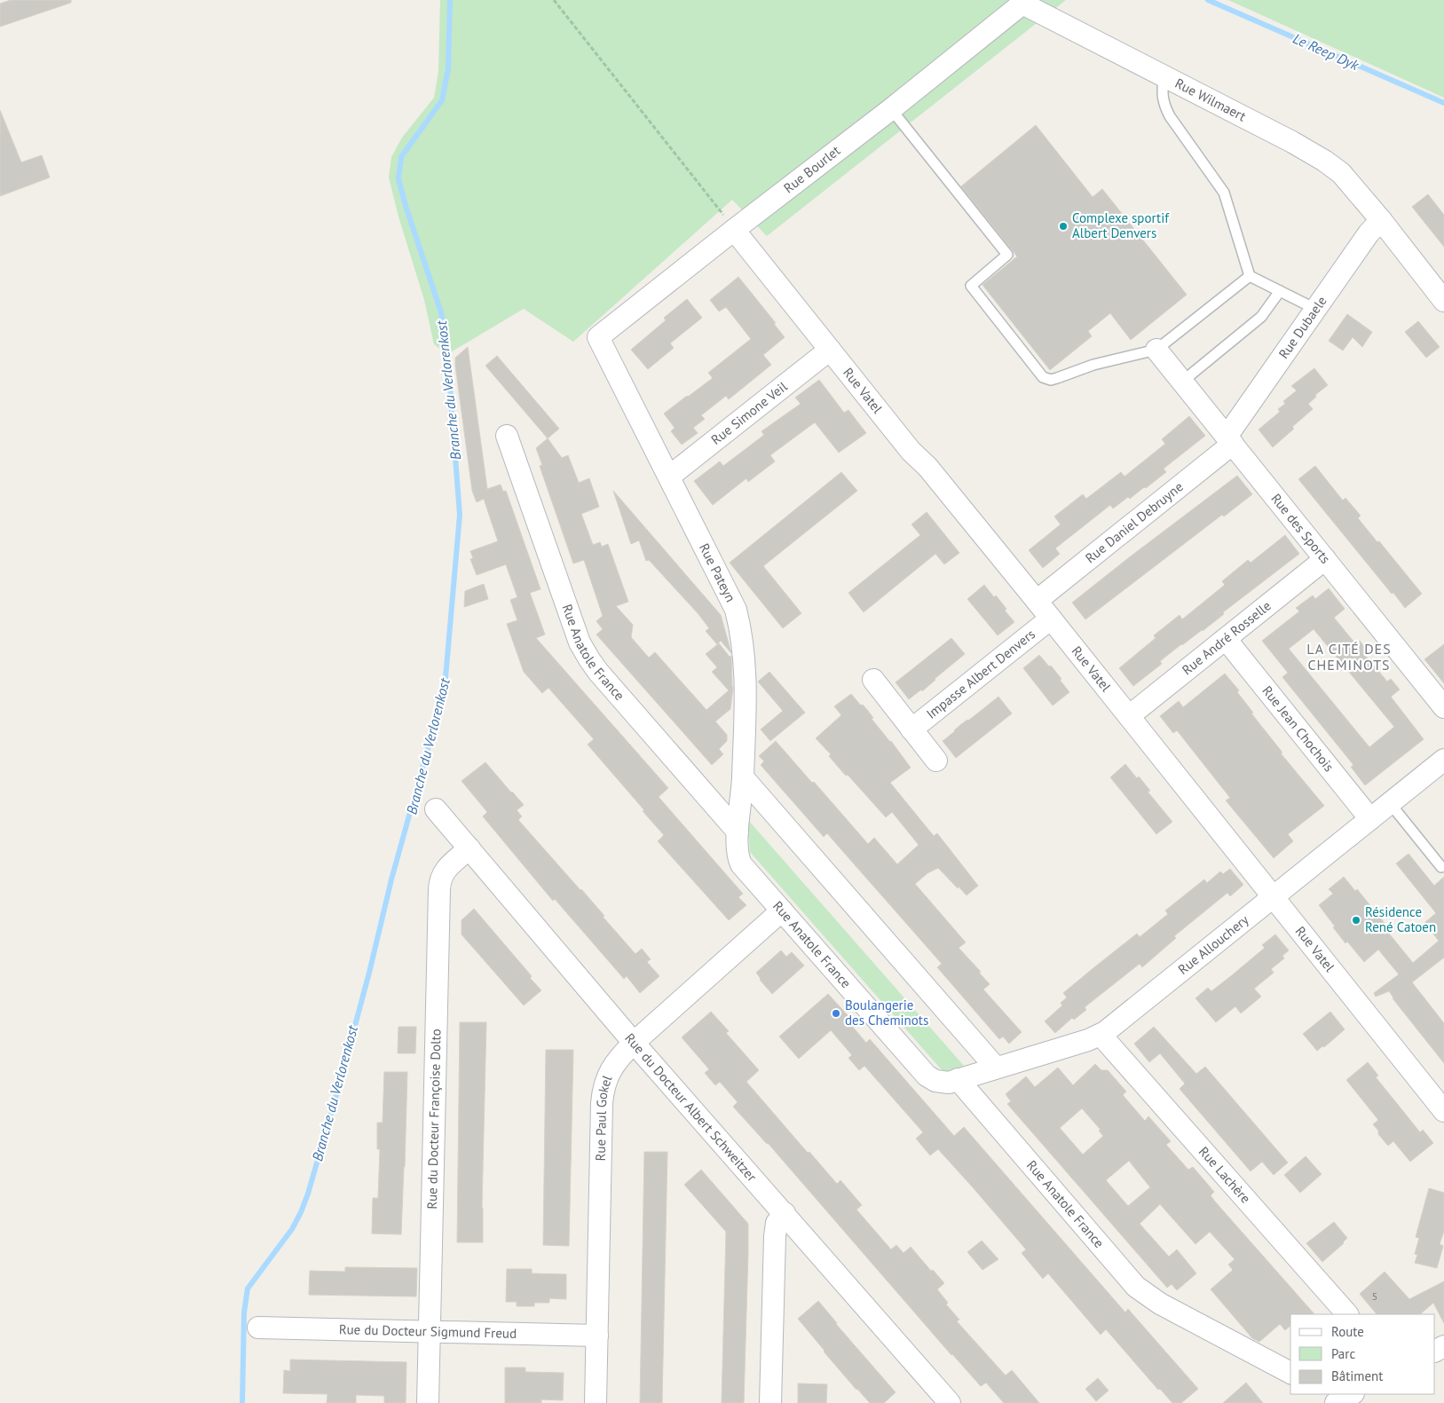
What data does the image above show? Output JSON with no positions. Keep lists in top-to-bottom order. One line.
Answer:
{"streets":{"street":["Rue Wilmaert","Rue Bourlet","Rue Dubaele","Rue Vatel","Rue Simone Veil","Rue Daniel Debruyne","Rue des Sports","Rue Pateyn","Rue André Rosselle","Rue Anatole France","Impasse Albert Denvers","Rue Jean Chochois","Rue Allouchery","Rue du Docteur Albert Schweitzer","Rue Paul Gokel","Rue du Docteur Françoise Dolto","Rue Lachère","Rue du Docteur Sigmund Freud"]},"crossings":[["Rue Wilmaert","Rue Bourlet"],["Rue Wilmaert","Rue Dubaele"],["Rue Bourlet","Rue Vatel"],["Rue Bourlet","Rue Pateyn"],["Rue Dubaele","Rue Daniel Debruyne"],["Rue Dubaele","Rue des Sports"],["Rue Vatel","Rue Simone Veil"],["Rue Vatel","Rue Daniel Debruyne"],["Rue Vatel","Rue André Rosselle"],["Rue Vatel","Impasse Albert Denvers"],["Rue Vatel","Rue Allouchery"],["Rue Simone Veil","Rue Pateyn"],["Rue Daniel Debruyne","Rue des Sports"],["Rue des Sports","Rue André Rosselle"],["Rue Pateyn","Rue Anatole France"],["Rue André Rosselle","Rue Jean Chochois"],["Rue Anatole France","Rue Allouchery"],["Rue Anatole France","Rue Paul Gokel"],["Rue Jean Chochois","Rue Allouchery"],["Rue Allouchery","Rue Lachère"],["Rue du Docteur Albert Schweitzer","Rue Paul Gokel"],["Rue du Docteur Albert Schweitzer","Rue du Docteur Françoise Dolto"],["Rue Paul Gokel","Rue du Docteur Sigmund Freud"],["Rue du Docteur Françoise Dolto","Rue du Docteur Sigmund Freud"]],"districts":["LA CITÉ DES CHEMINOTS"],"water":["Le Reep Dyk","Branche du Verlorenkost"],"places":["Complexe sportif Albert Denvers","Résidence René Catoen","Boulangerie des Cheminots"],"house_numbers":["5"],"legend":["Route","Parc","Bâtiment"]}
